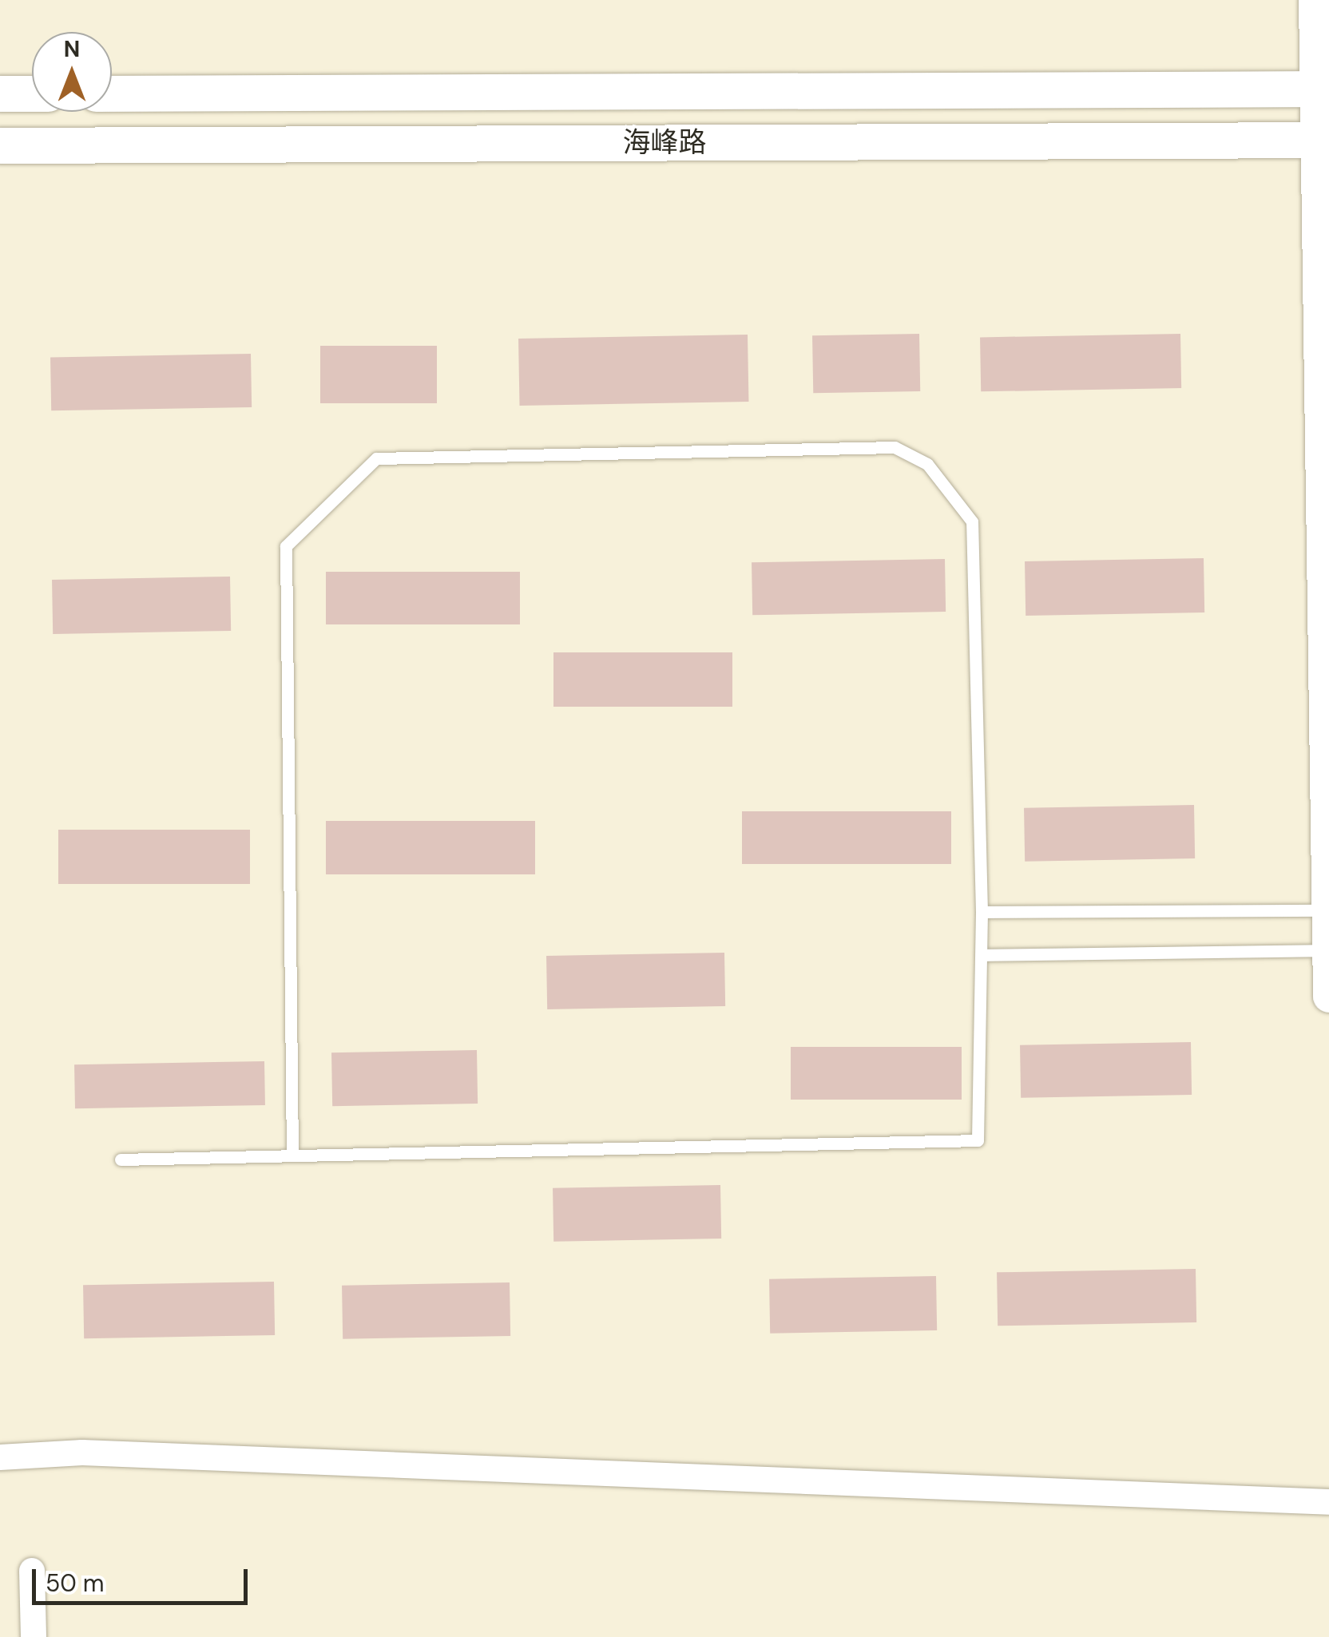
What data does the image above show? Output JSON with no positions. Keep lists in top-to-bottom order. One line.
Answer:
{"streets":{"main road":["海峰路"]},"scale_bar":"50 m","north":"top"}
